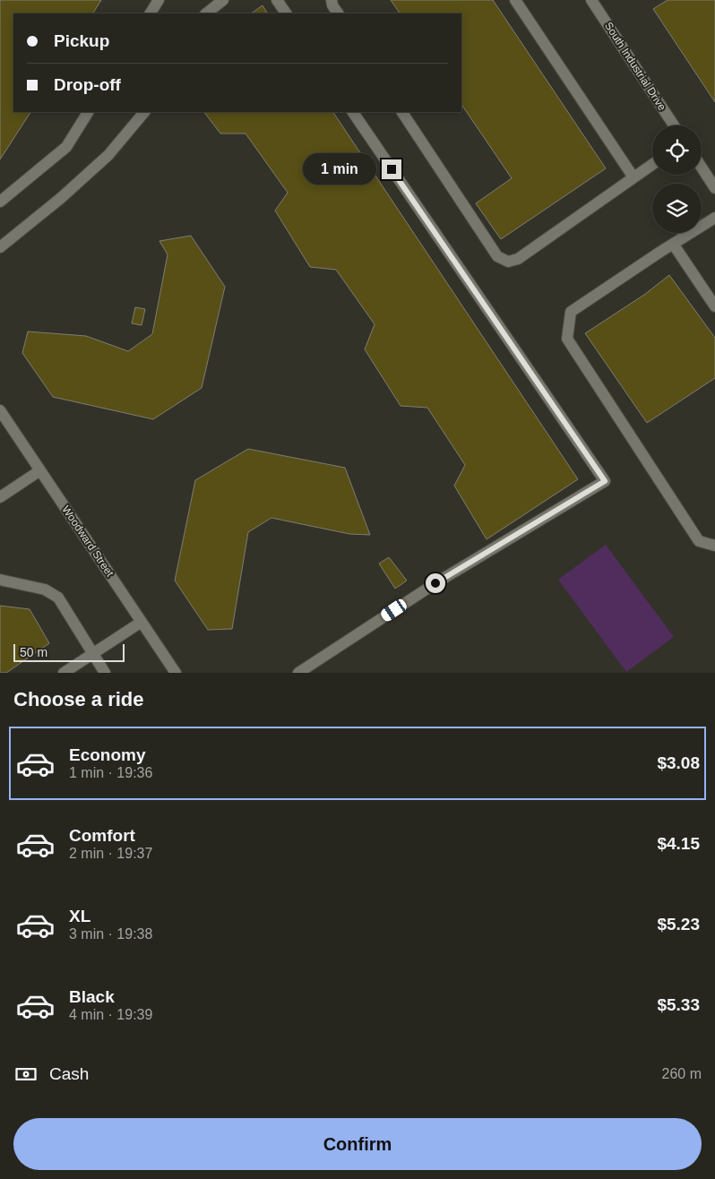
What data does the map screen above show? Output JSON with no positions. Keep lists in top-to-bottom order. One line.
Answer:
{"streets":{"street":["South Industrial Drive","Woodward Street"]},"scale_bar":"50 m","page":{"banner":["Pickup","Drop-off"],"bubble":"1 min","scale":"50 m","heading":"Choose a ride","list":[{"name":"Economy","note":"1 min · 19:36","value":"$3.08"},{"name":"Comfort","note":"2 min · 19:37","value":"$4.15"},{"name":"XL","note":"3 min · 19:38","value":"$5.23"},{"name":"Black","note":"4 min · 19:39","value":"$5.33"}],"pay":["Cash","260 m"],"buttons":"Confirm"}}
